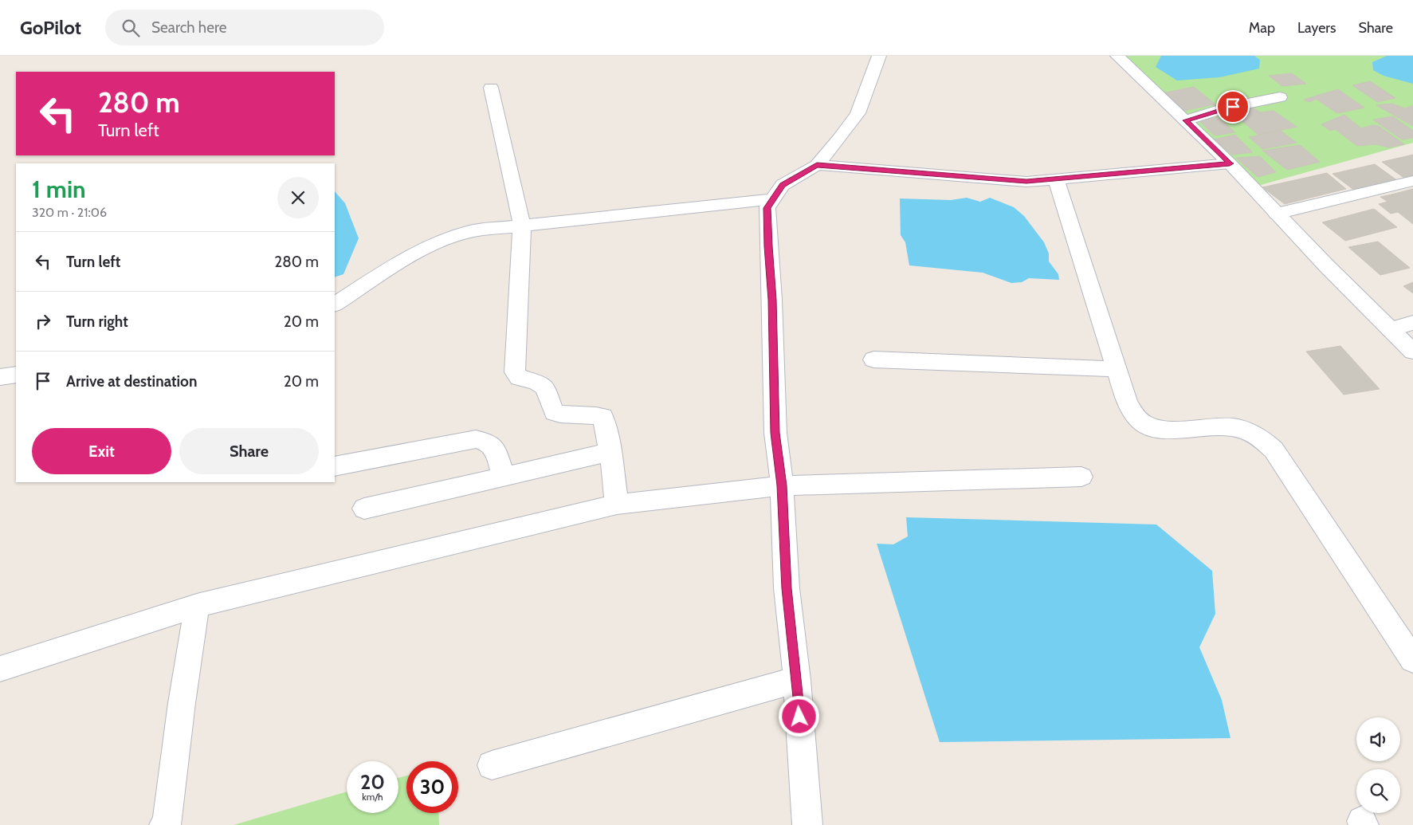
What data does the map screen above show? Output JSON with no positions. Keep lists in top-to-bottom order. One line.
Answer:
{"page":{"header":"GoPilot","search":"Search here","nav":["Map","Layers","Share"],"turn":["280 m","Turn left"],"heading":["1 min","320 m · 21:06"],"list":[{"name":"Turn left","value":"280 m"},{"name":"Turn right","value":"20 m"},{"name":"Arrive at destination","value":"20 m"}],"buttons":["Exit","Share"],"speed":"20 km/h","limit":"30"}}
